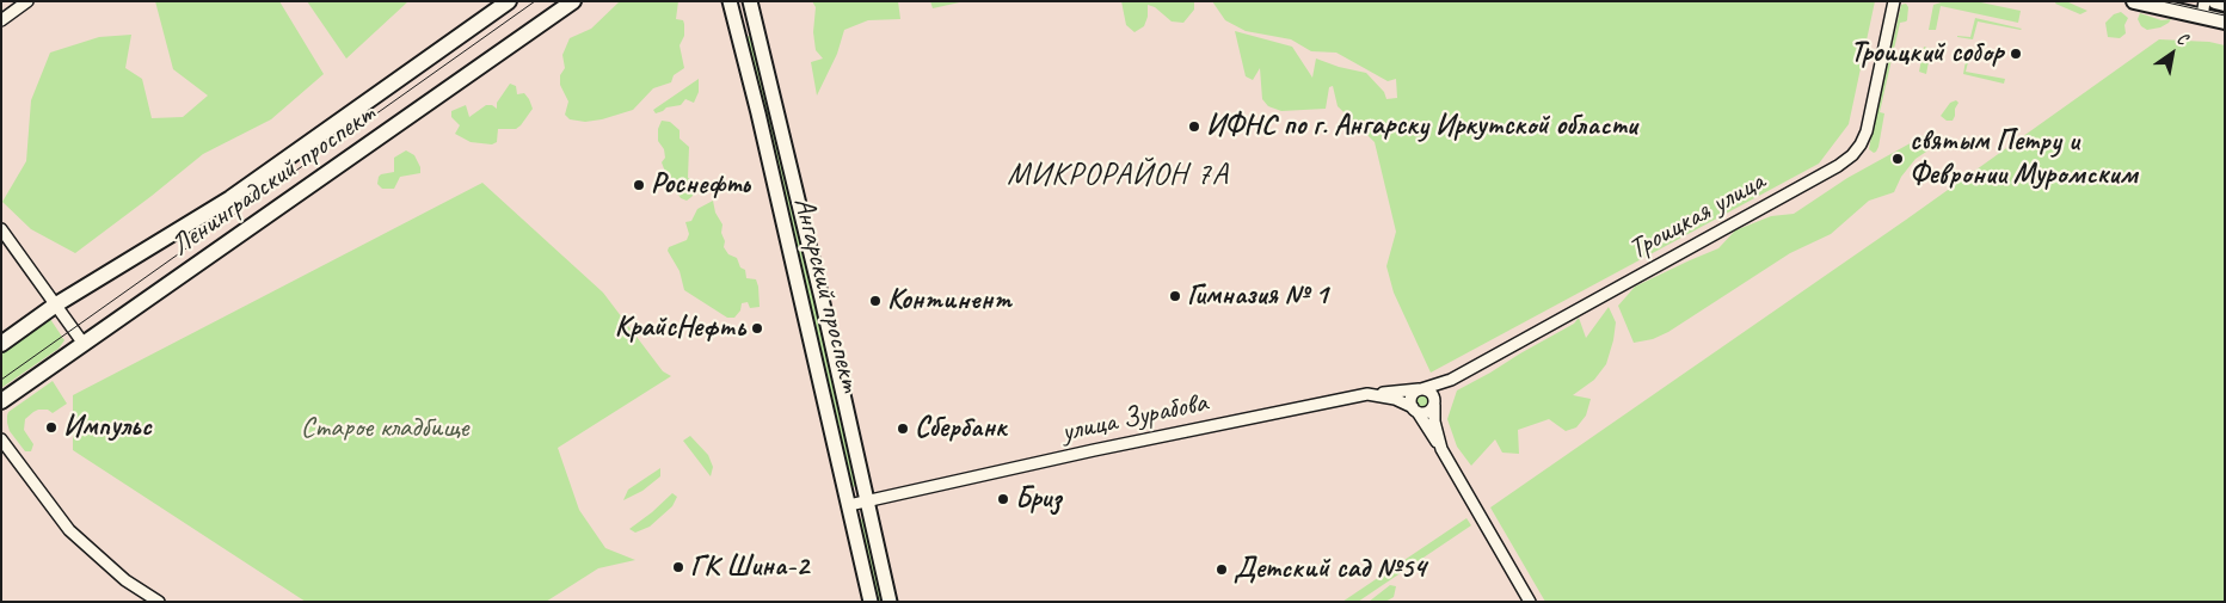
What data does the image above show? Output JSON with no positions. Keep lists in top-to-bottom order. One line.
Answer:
{"streets":{"main road":["Ленинградский проспект"],"street":["Троицкая улица","Ангарский проспект","улица Зурабова"]},"crossings":[["Троицкая улица","улица Зурабова"],["Ангарский проспект","улица Зурабова"]],"districts":["МИКРОРАЙОН 7А"],"parks":["Старое кладбище"],"places":["Троицкий собор","ИФНС по г. Ангарску Иркутской области","святым Петру и Февронии Муромским","Роснефть","Гимназия № 1","Континент","КрайсНефть","Импульс","Сбербанк","Бриз","ГК Шина-2","Детский сад №54"],"north":"top right"}
